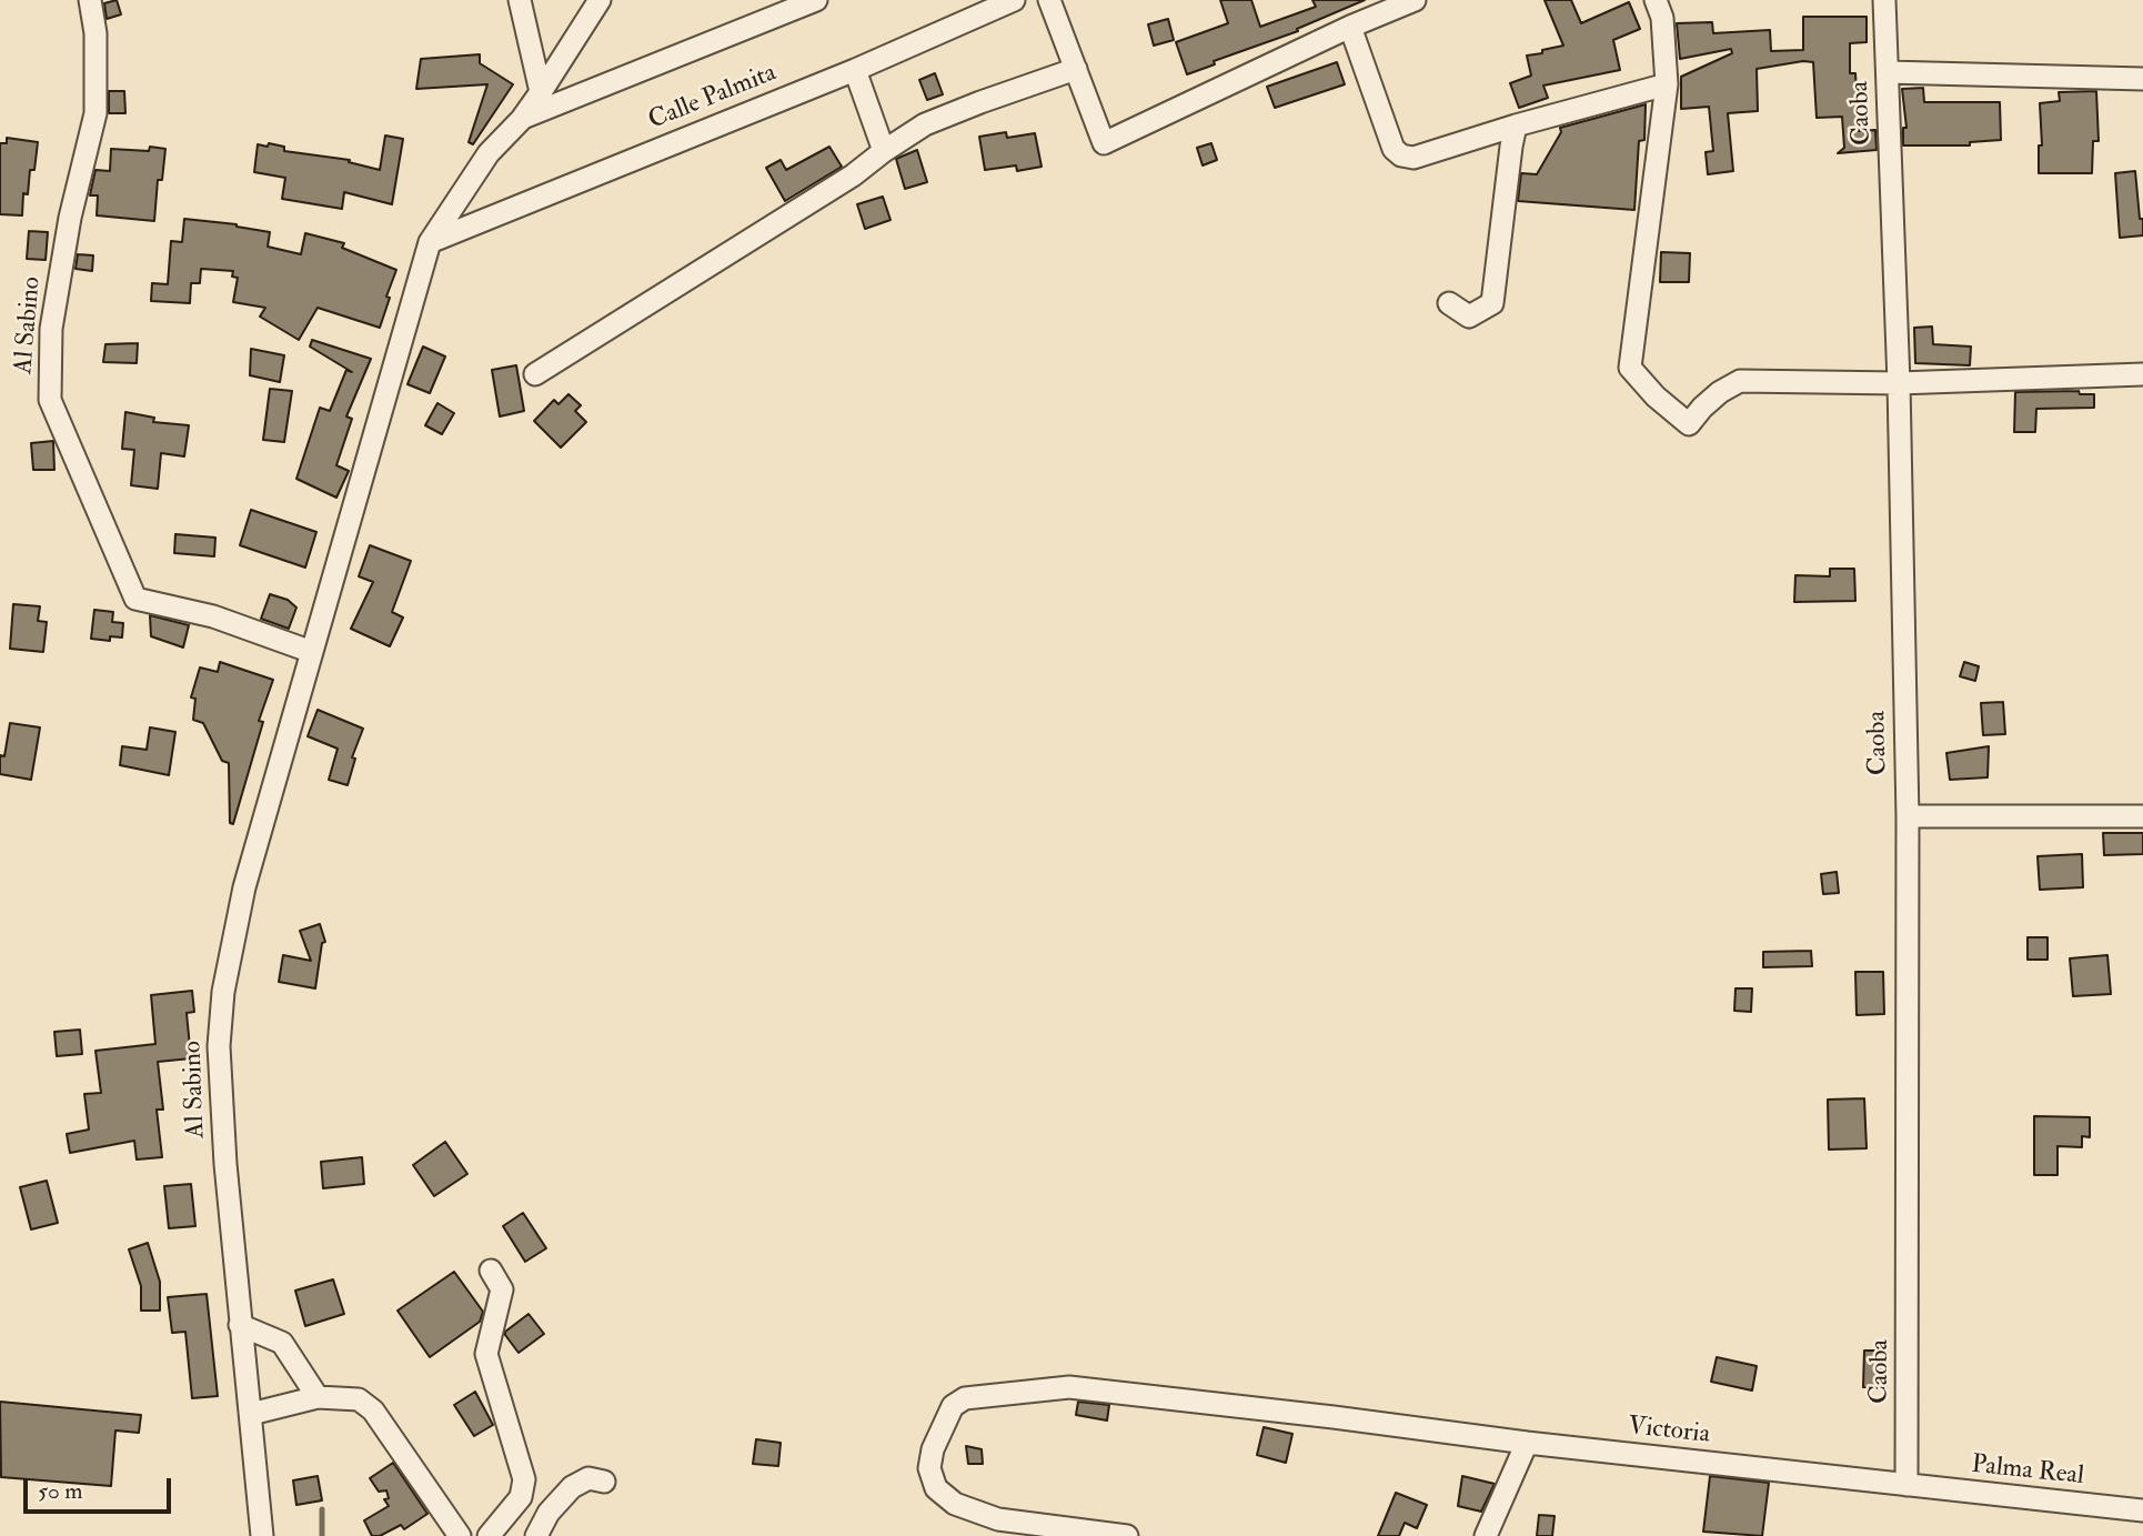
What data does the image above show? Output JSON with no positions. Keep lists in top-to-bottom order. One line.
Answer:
{"streets":{"street":["Calle Palmita","Caoba","Al Sabino","Victoria","Palma Real"]},"crossings":[["Calle Palmita","Al Sabino"],["Caoba","Victoria"],["Caoba","Palma Real"],["Victoria","Palma Real"]],"scale_bar":"50 m"}
